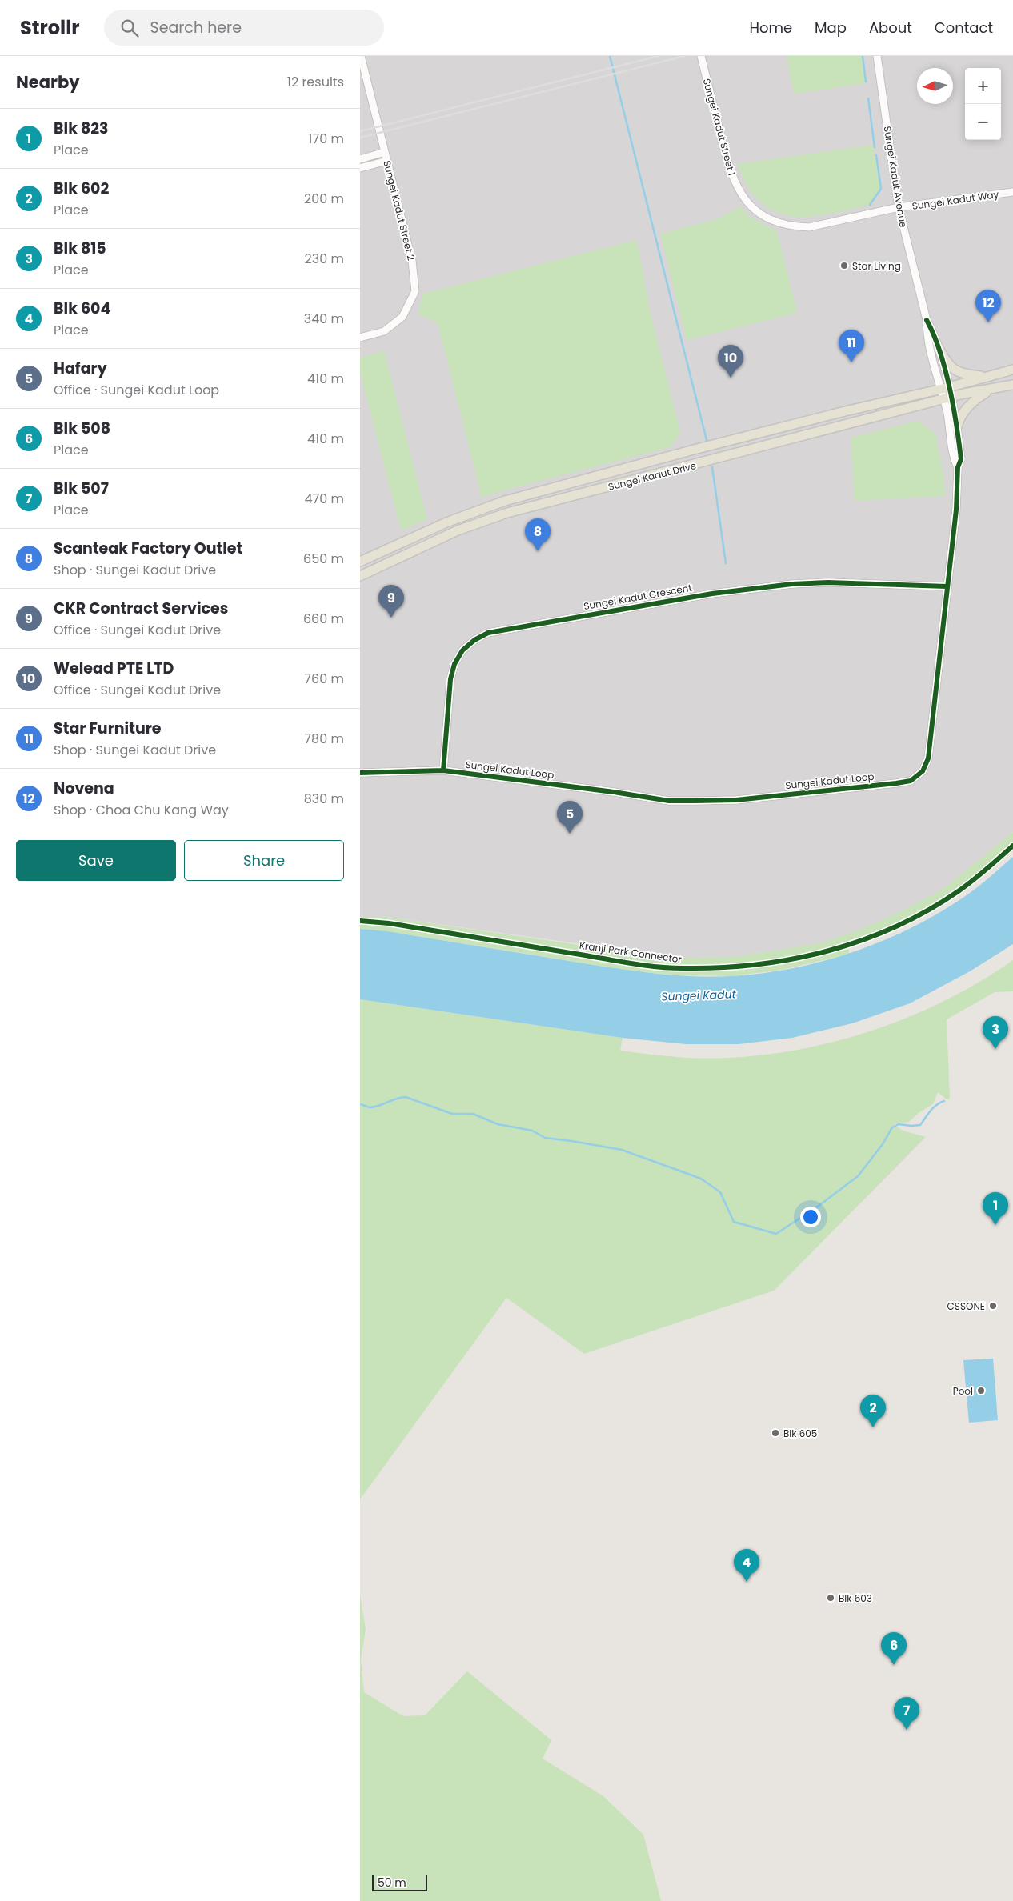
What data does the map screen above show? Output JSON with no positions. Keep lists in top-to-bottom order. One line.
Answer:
{"streets":{"main road":["Sungei Kadut Drive"],"street":["Sungei Kadut Street 1","Sungei Kadut Avenue","Sungei Kadut Way","Sungei Kadut Street 2","Sungei Kadut Crescent","Sungei Kadut Loop"],"cycle path":["Kranji Park Connector"]},"crossings":[["Sungei Kadut Street 1","Sungei Kadut Avenue"],["Sungei Kadut Street 1","Sungei Kadut Way"],["Sungei Kadut Avenue","Sungei Kadut Way"],["Sungei Kadut Avenue","Sungei Kadut Drive"],["Sungei Kadut Avenue","Sungei Kadut Loop"],["Sungei Kadut Drive","Sungei Kadut Loop"],["Sungei Kadut Crescent","Sungei Kadut Loop"]],"water":["Sungei Kadut"],"places":["Star Living","CSSONE","Pool","Blk 605","Blk 603"],"scale_bar":"50 m","north":"left","page":{"header":"Strollr","search":"Search here","nav":["Home","Map","About","Contact"],"heading":["Nearby","12 results"],"map_buttons":["+","−"],"list":[{"mark":"1","name":"Blk 823","note":"Place","value":"170 m"},{"mark":"2","name":"Blk 602","note":"Place","value":"200 m"},{"mark":"3","name":"Blk 815","note":"Place","value":"230 m"},{"mark":"4","name":"Blk 604","note":"Place","value":"340 m"},{"mark":"5","name":"Hafary","note":"Office · Sungei Kadut Loop","value":"410 m"},{"mark":"6","name":"Blk 508","note":"Place","value":"410 m"},{"mark":"7","name":"Blk 507","note":"Place","value":"470 m"},{"mark":"8","name":"Scanteak Factory Outlet","note":"Shop · Sungei Kadut Drive","value":"650 m"},{"mark":"9","name":"CKR Contract Services","note":"Office · Sungei Kadut Drive","value":"660 m"},{"mark":"10","name":"Welead PTE LTD","note":"Office · Sungei Kadut Drive","value":"760 m"},{"mark":"11","name":"Star Furniture","note":"Shop · Sungei Kadut Drive","value":"780 m"},{"mark":"12","name":"Novena","note":"Shop · Choa Chu Kang Way","value":"830 m"}],"pins":["12","11","10","8","9","5","3","1","2","4","6","7"],"buttons":["Save","Share"],"scale":"50 m"}}
